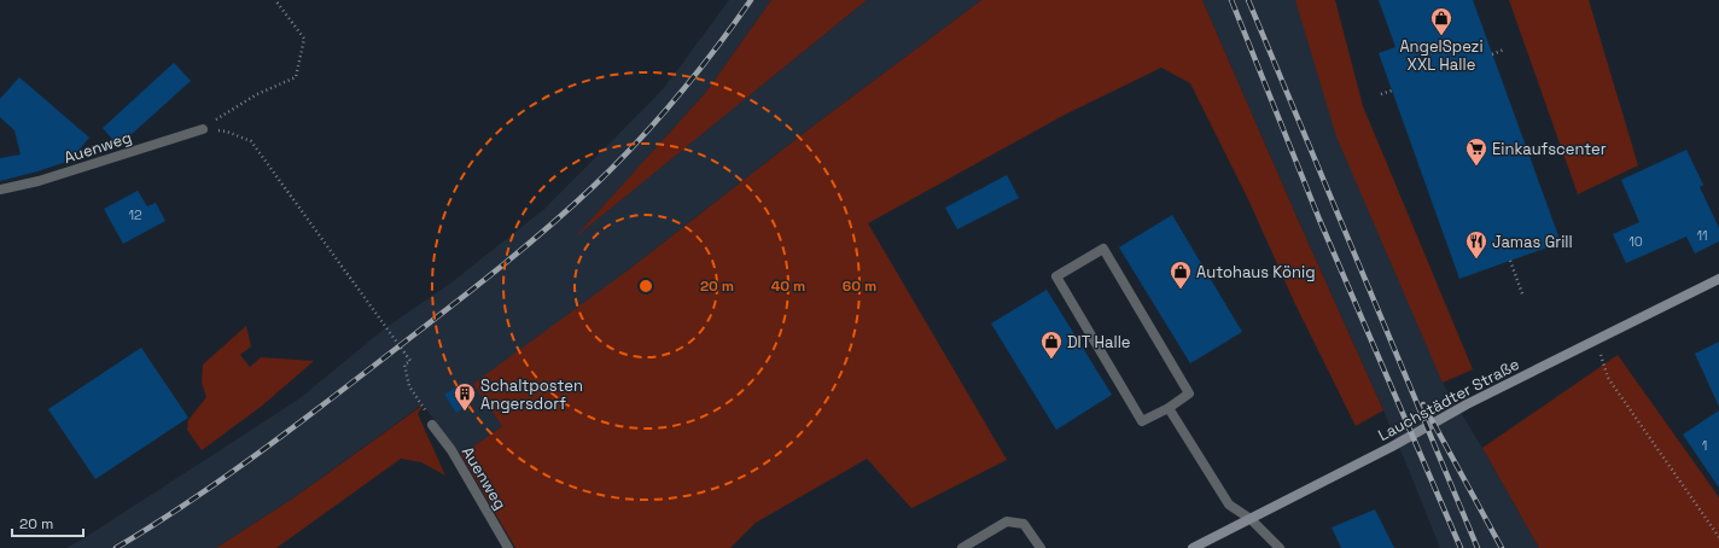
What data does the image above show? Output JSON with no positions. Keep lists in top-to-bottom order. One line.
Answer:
{"streets":{"main road":["Lauchstädter Straße"],"street":["Auenweg"]},"places":{"shop":["AngelSpezi XXL Halle","Autohaus König","DIT Halle"],"supermarket":["Einkaufscenter"],"restaurant":["Jamas Grill"],"building":["Schaltposten Angersdorf"]},"house_numbers":["12","11","10","1"],"scale_bar":"20 m","rings":["20 m","40 m","60 m"]}
